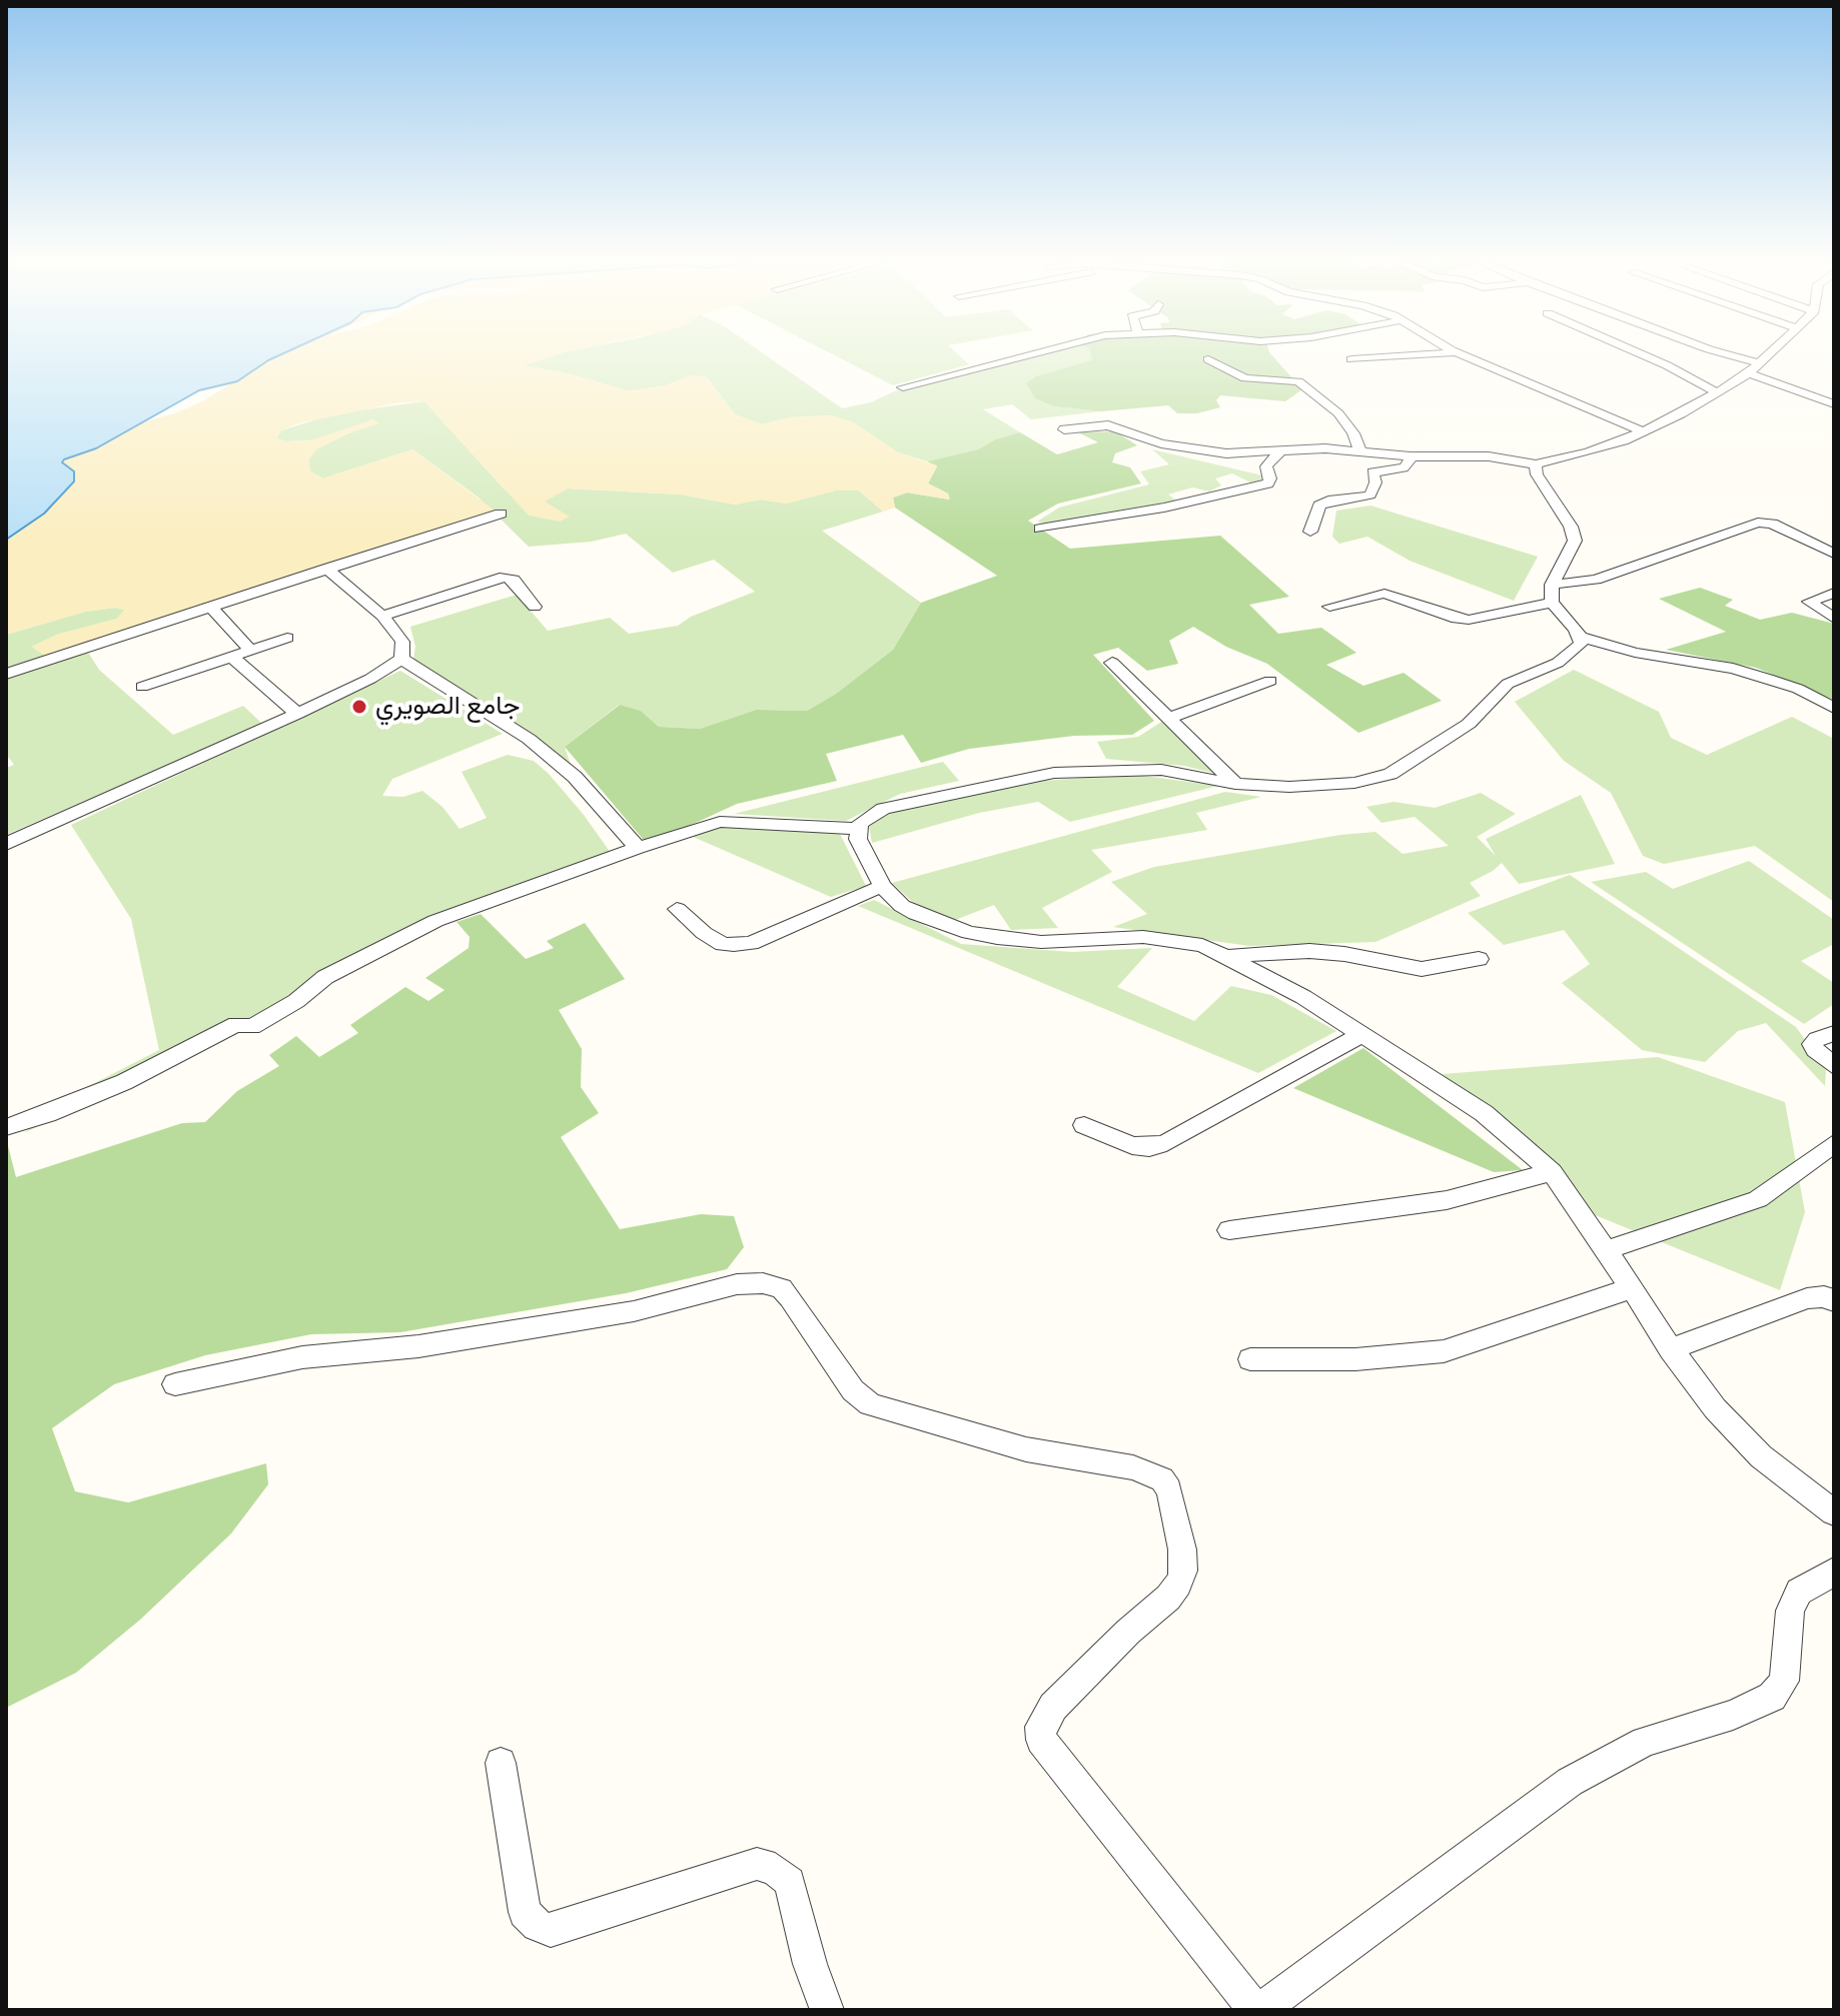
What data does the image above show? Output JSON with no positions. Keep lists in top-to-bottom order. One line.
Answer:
{"places":["جامع الصويري"]}
